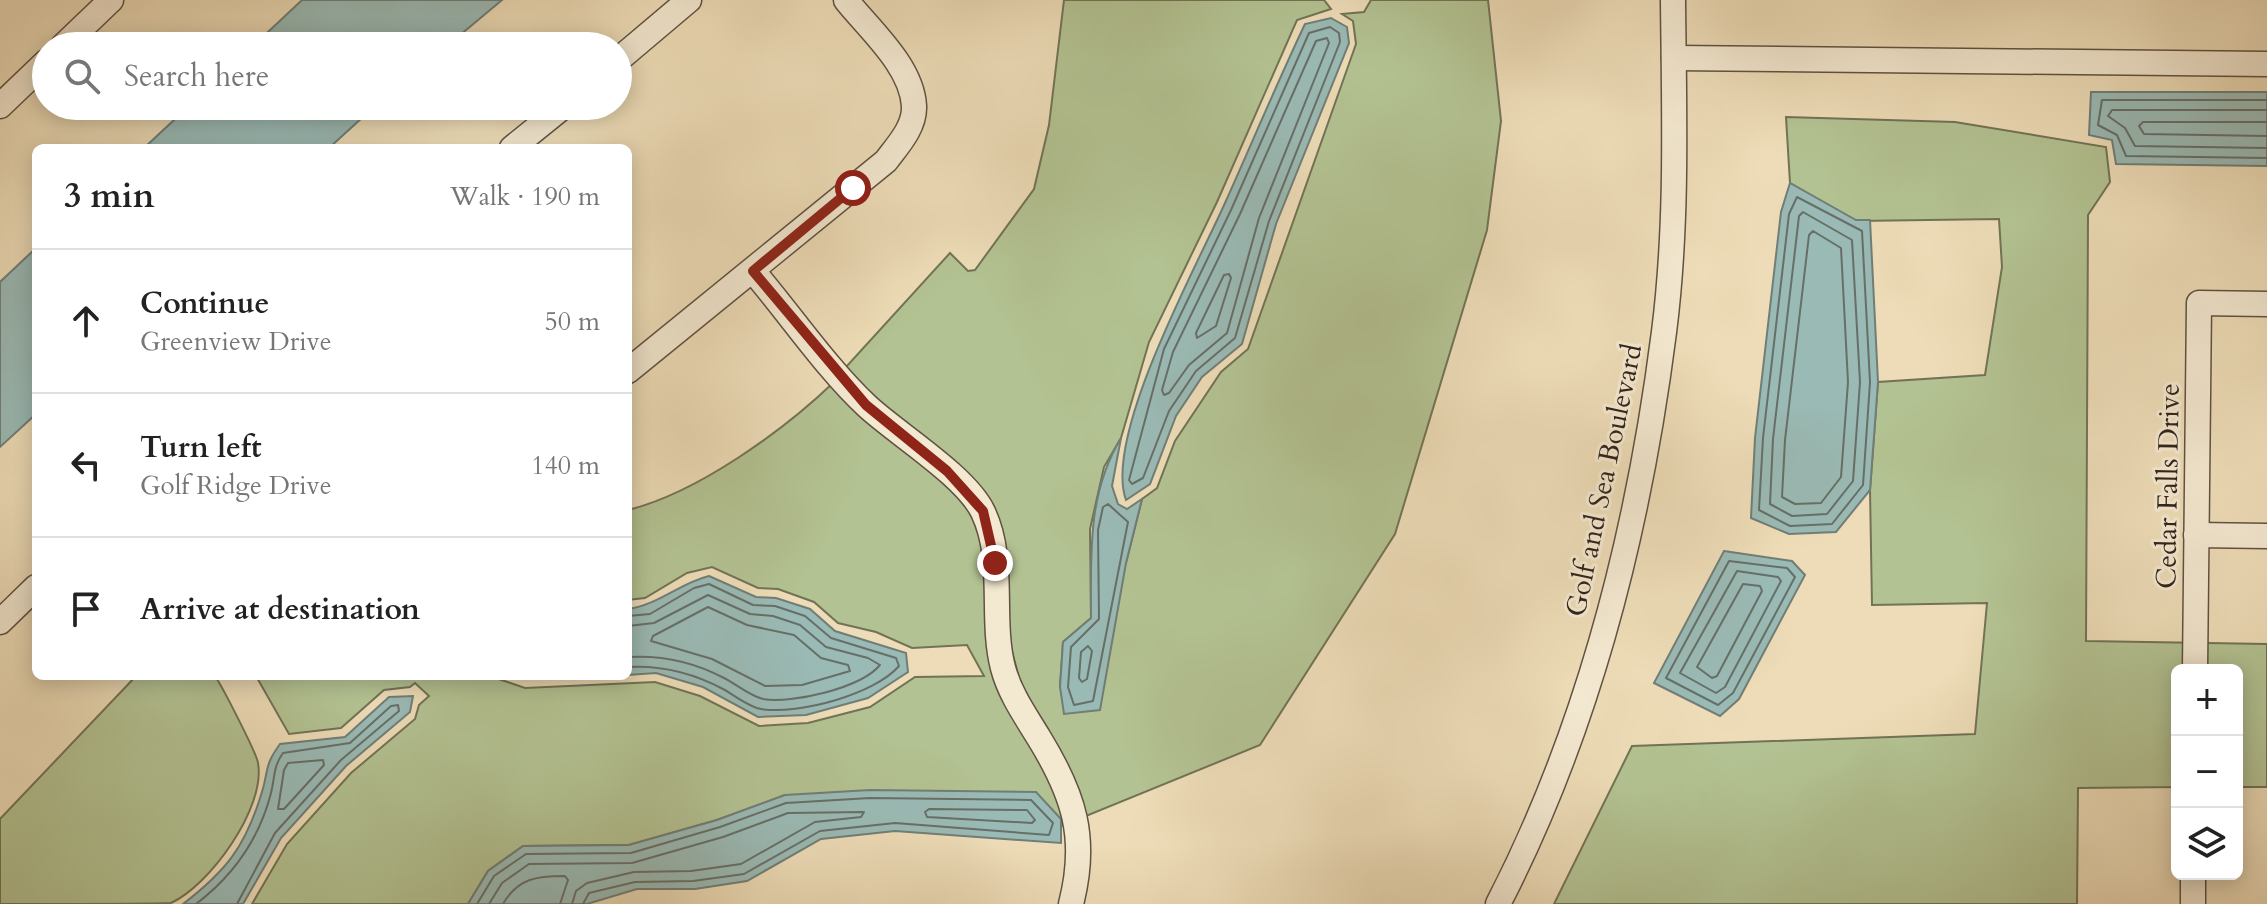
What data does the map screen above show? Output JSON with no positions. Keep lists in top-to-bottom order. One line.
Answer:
{"streets":{"street":["Golf and Sea Boulevard","Cedar Falls Drive"]},"page":{"search":"Search here","heading":["3 min","Walk · 190 m"],"list":[["Continue","Greenview Drive","50 m"],["Turn left","Golf Ridge Drive","140 m"],"Arrive at destination"],"map_buttons":["+","−"]}}
